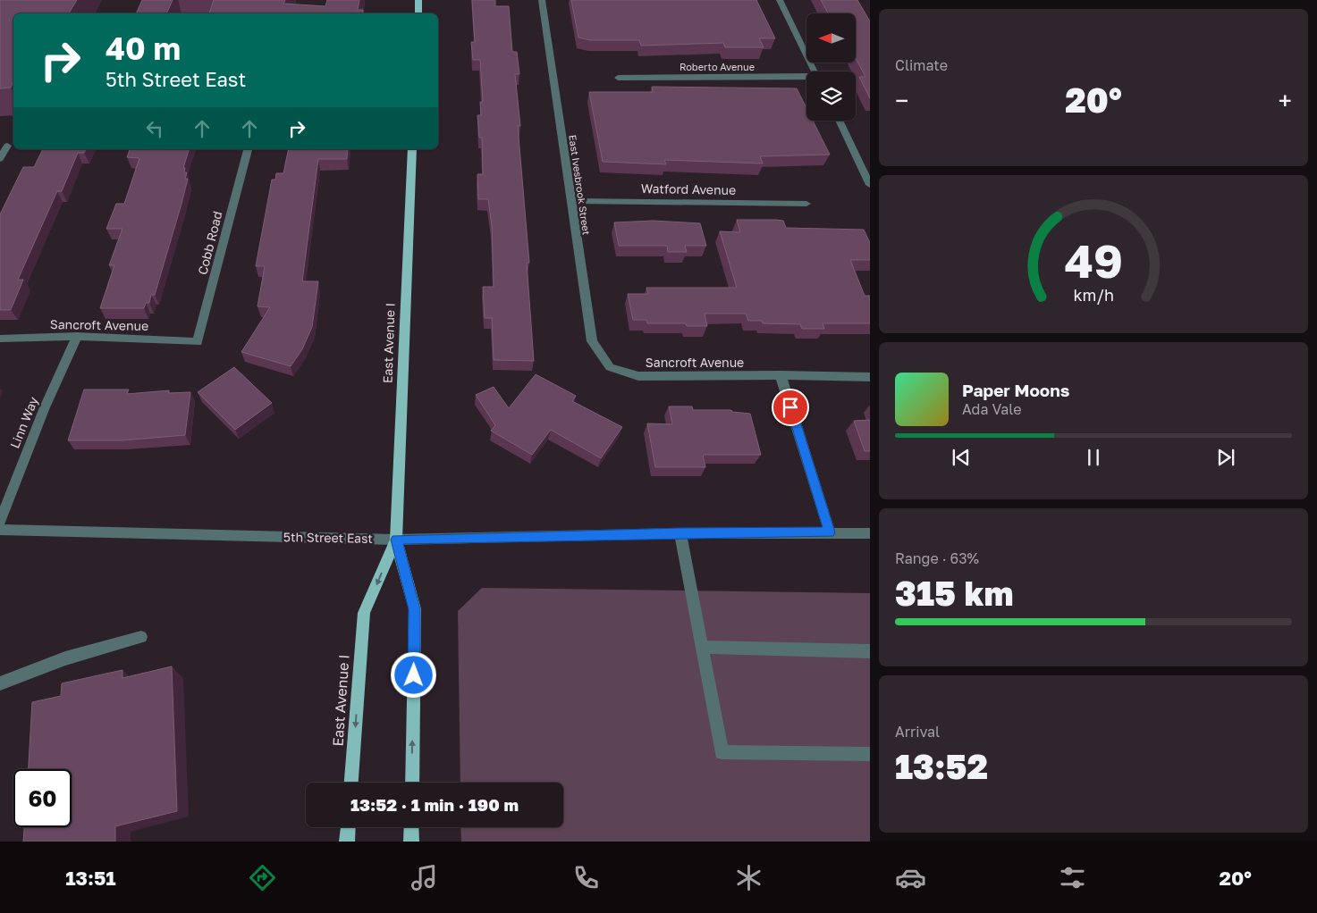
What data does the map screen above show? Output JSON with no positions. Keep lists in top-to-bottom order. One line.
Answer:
{"streets":{"main road":["East Avenue I"],"street":["Roberto Avenue","East Ivesbrook Street","Watford Avenue","Cobb Road","Sancroft Avenue","Linn Way","5th Street East"]},"crossings":[["East Ivesbrook Street","Watford Avenue"],["East Ivesbrook Street","Sancroft Avenue"],["Cobb Road","Sancroft Avenue"],["Sancroft Avenue","Linn Way"],["East Avenue I","5th Street East"]],"north":"left","page":{"tile":["Climate",["Range · 63%","315 km"],["Arrival","13:52"]],"turn":["40 m","5th Street East"],"heat":["−","20°","+"],"song":["Paper Moons","Ada Vale"],"limit":"60","trip":"13:52 · 1 min · 190 m","tabs":["13:51","20°"],"gauge":["49","km/h"]}}
